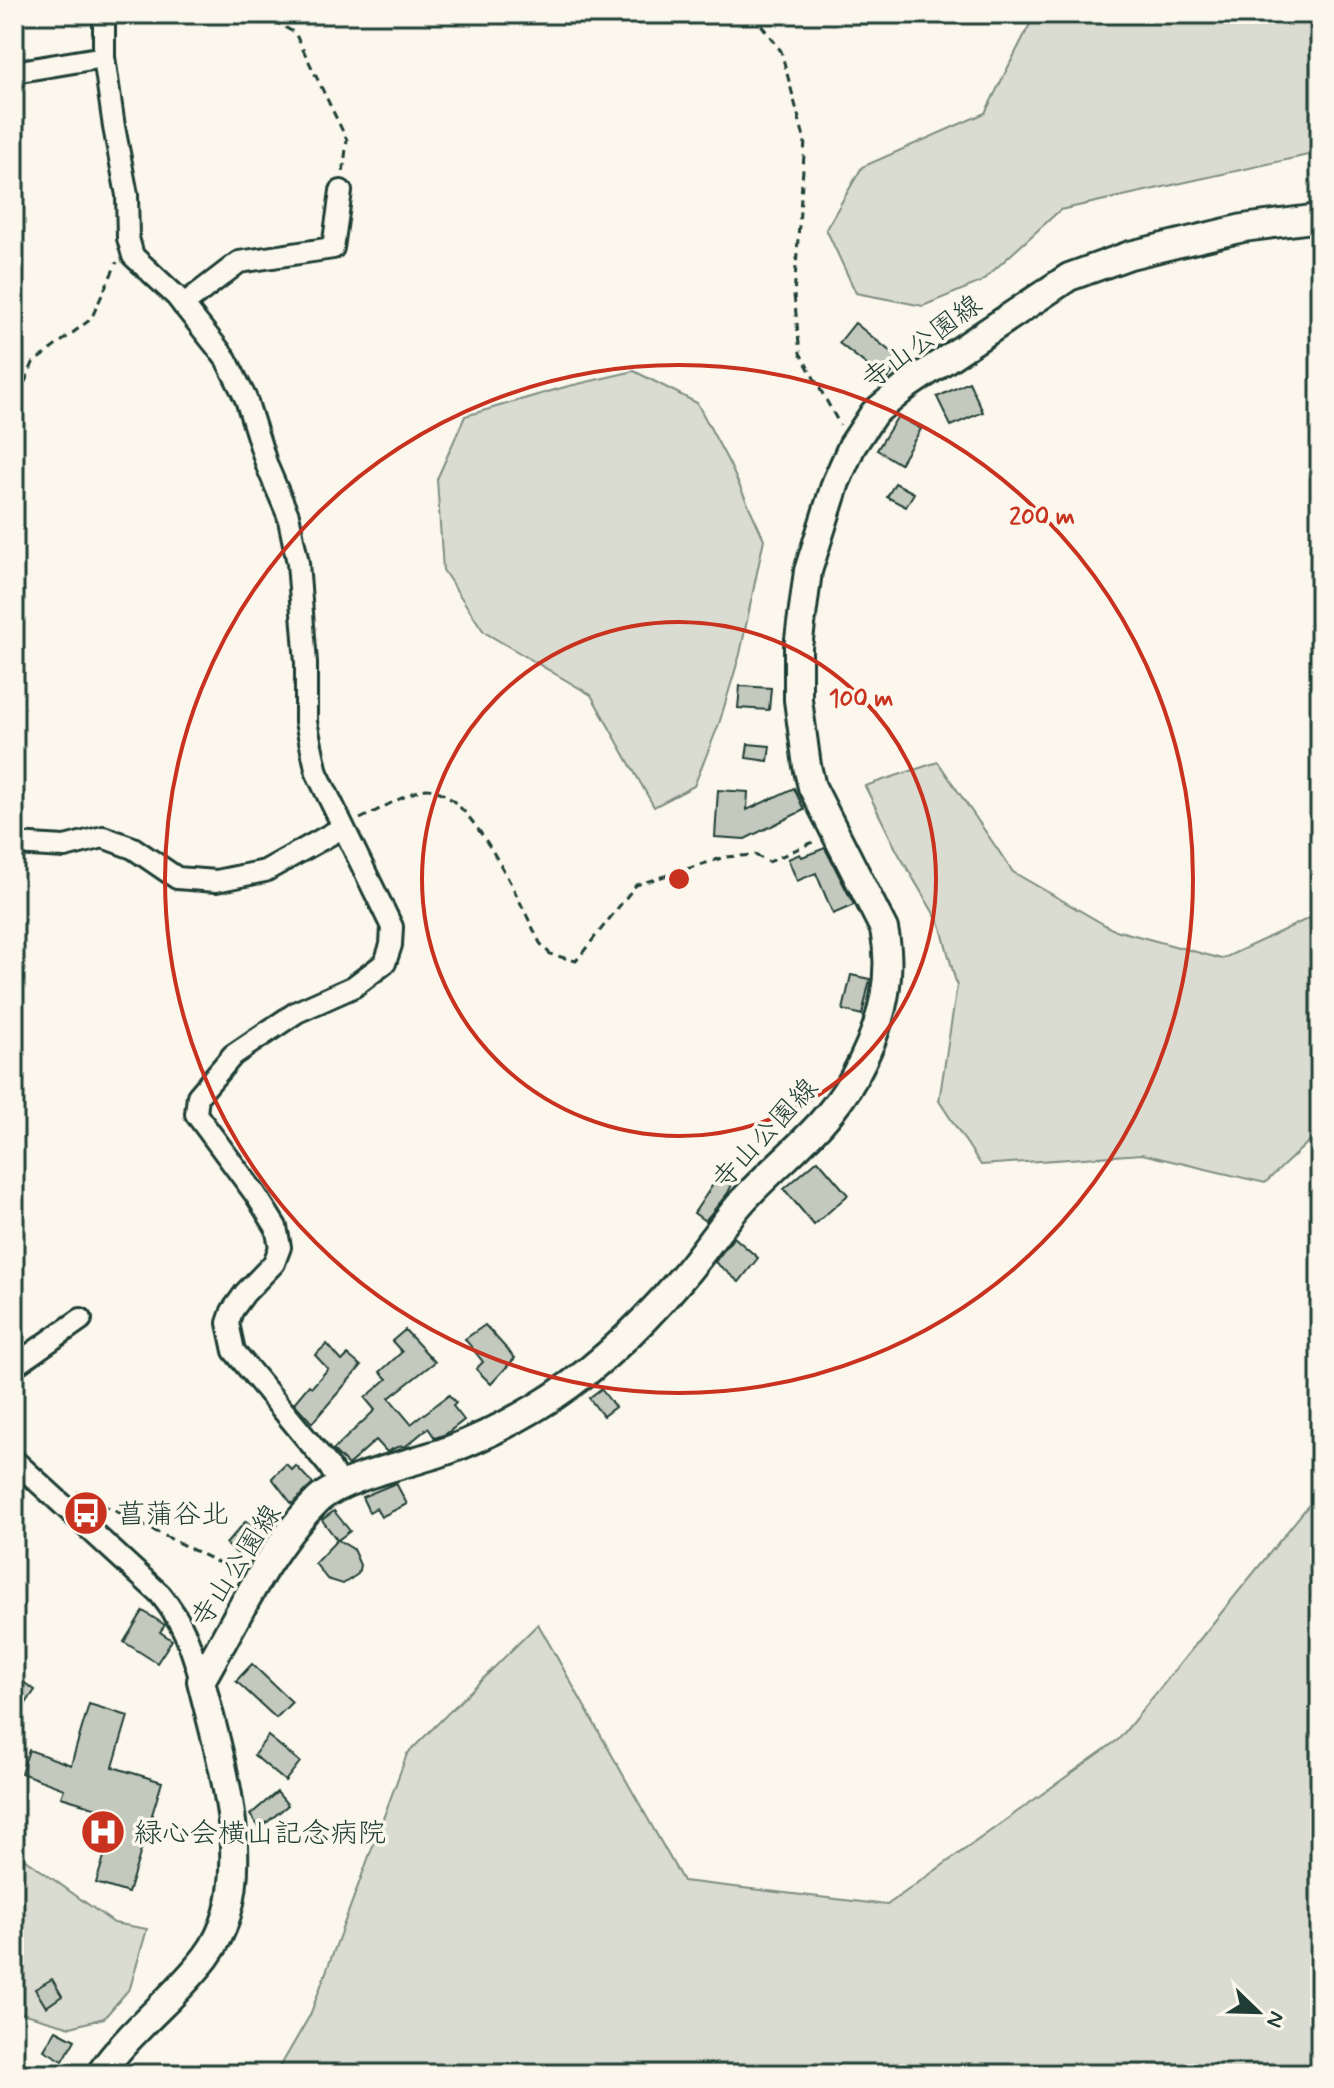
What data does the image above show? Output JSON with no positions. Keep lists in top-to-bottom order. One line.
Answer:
{"streets":{"main road":["寺山公園線"]},"places":{"bus stop":["菖蒲谷北"],"hospital":["緑心会横山記念病院"]},"north":"bottom right","rings":["200 m","100 m"]}
